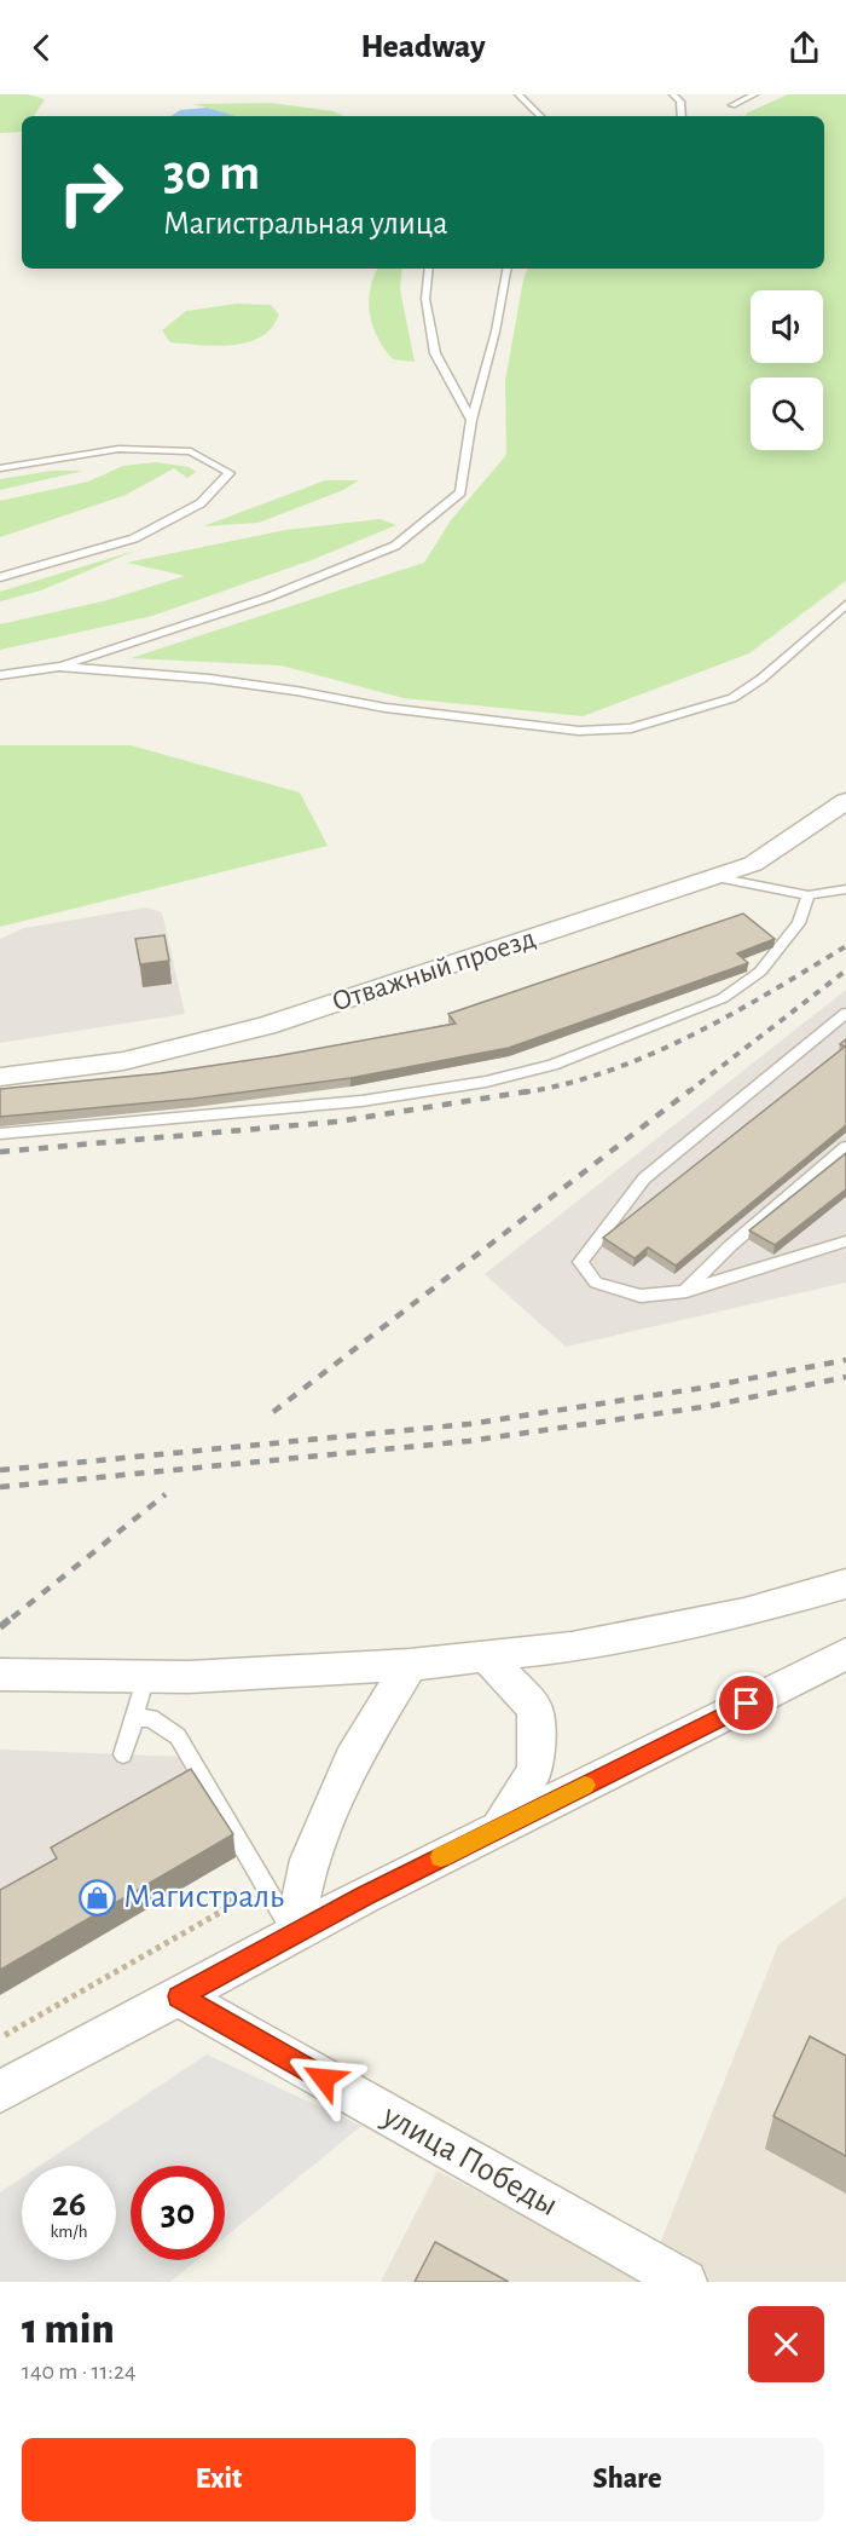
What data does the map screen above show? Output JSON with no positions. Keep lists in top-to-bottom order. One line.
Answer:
{"streets":{"street":["Отважный проезд","улица Победы"]},"places":{"shop":["Магистраль"]},"page":{"header":"Headway","turn":["30 m","Магистральная улица"],"speed":"26 km/h","limit":"30","heading":["1 min","140 m · 11:24"],"buttons":["Exit","Share"]}}
